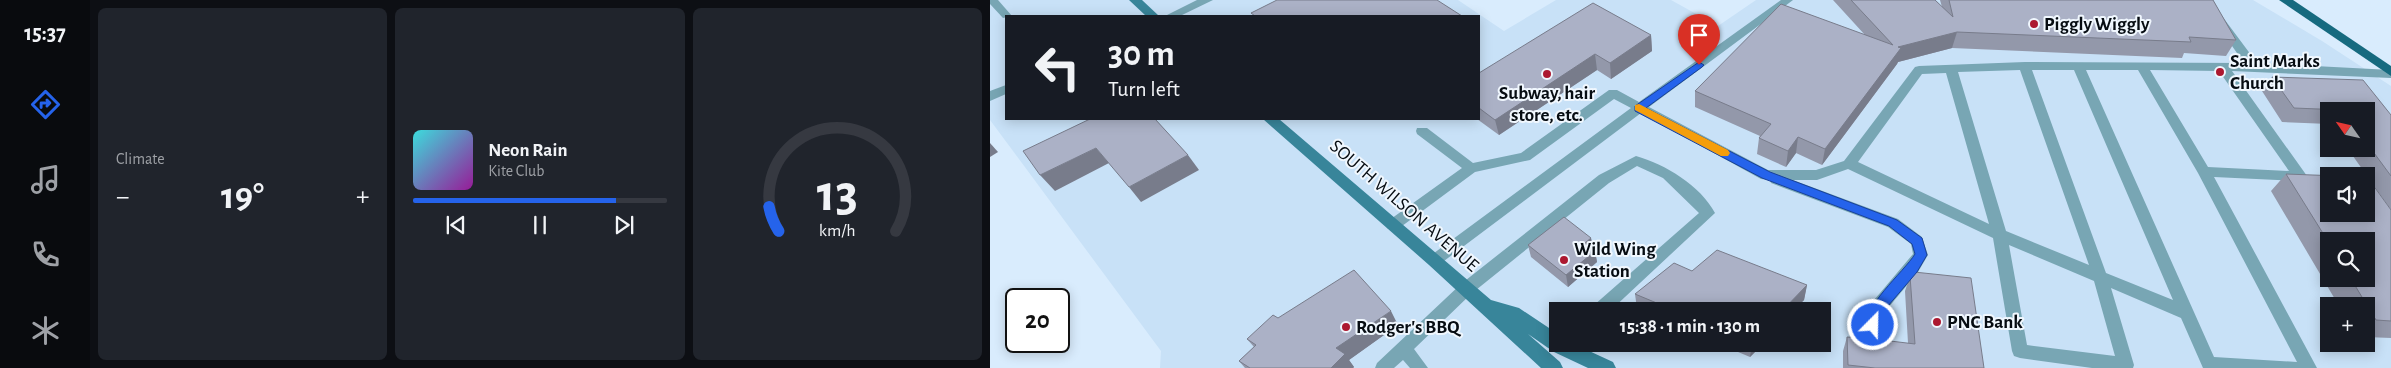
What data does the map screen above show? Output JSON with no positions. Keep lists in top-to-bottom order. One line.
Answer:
{"streets":{"main road":["SOUTH WILSON AVENUE"]},"places":["Piggly Wiggly","Saint Marks Church","Subway, hair store, etc.","Wild Wing Station","PNC Bank","Rodger's BBQ"],"north":"top left","page":{"tabs":"15:37","tile":"Climate","turn":["30 m","Turn left"],"map_buttons":"+","song":["Neon Rain","Kite Club"],"heat":["−","19°","+"],"limit":"20","trip":"15:38 · 1 min · 130 m","gauge":["13","km/h"]}}
